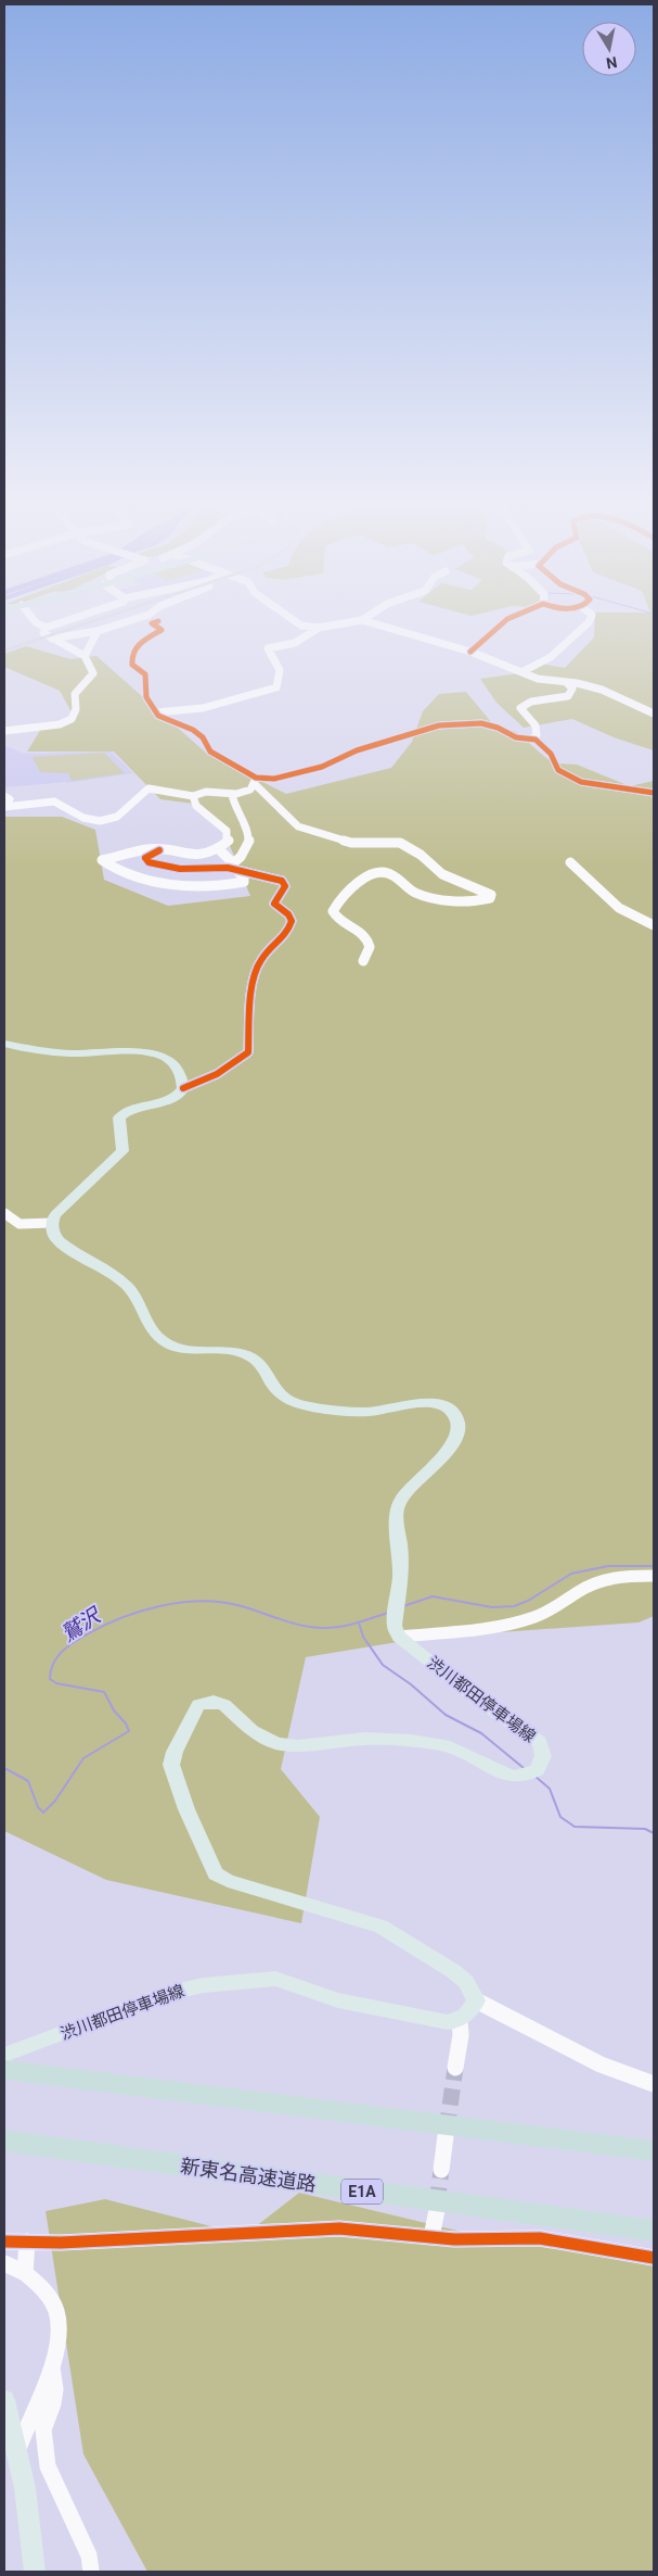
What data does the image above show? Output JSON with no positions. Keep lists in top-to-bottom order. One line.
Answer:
{"streets":{"highway":["新東名高速道路","E1A"],"main road":["渋川都田停車場線"]},"water":["鷲沢"],"north":"bottom"}
